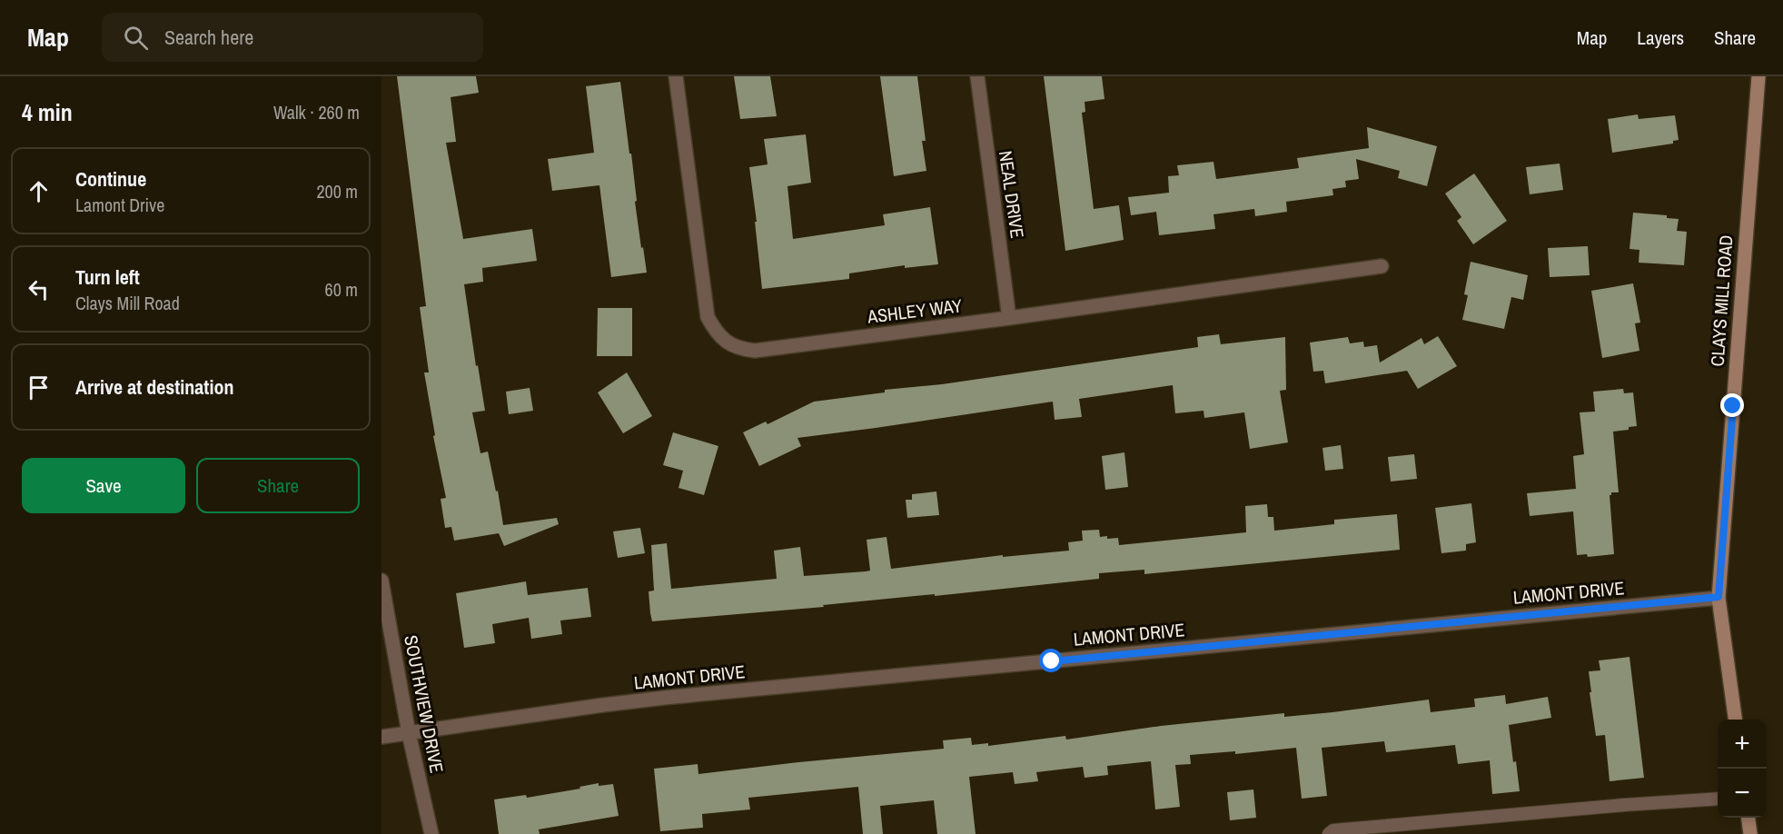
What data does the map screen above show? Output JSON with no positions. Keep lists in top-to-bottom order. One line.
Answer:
{"streets":{"main road":["CLAYS MILL ROAD"],"street":["NEAL DRIVE","ASHLEY WAY","LAMONT DRIVE","SOUTHVIEW DRIVE"]},"crossings":[["NEAL DRIVE","ASHLEY WAY"],["CLAYS MILL ROAD","LAMONT DRIVE"],["LAMONT DRIVE","SOUTHVIEW DRIVE"]],"page":{"header":"Map","search":"Search here","nav":["Map","Layers","Share"],"heading":["4 min","Walk · 260 m"],"list":[["Continue","Lamont Drive","200 m"],["Turn left","Clays Mill Road","60 m"],"Arrive at destination"],"buttons":["Save","Share"],"map_buttons":["+","−"]}}
